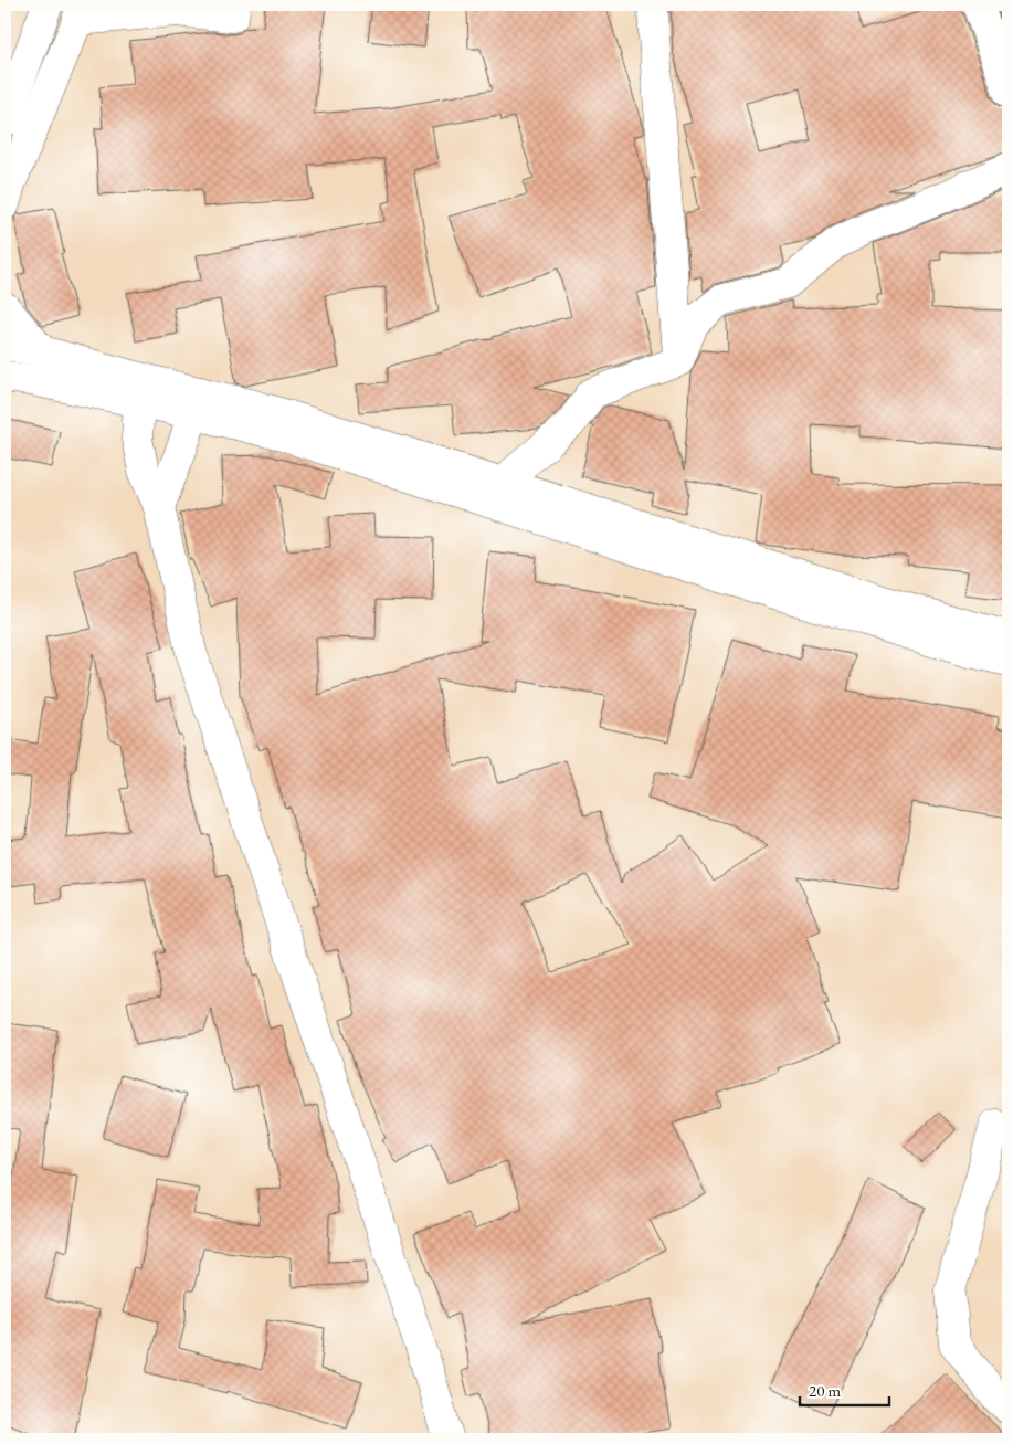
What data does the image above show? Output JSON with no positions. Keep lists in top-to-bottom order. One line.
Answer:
{"scale_bar":"20 m"}
